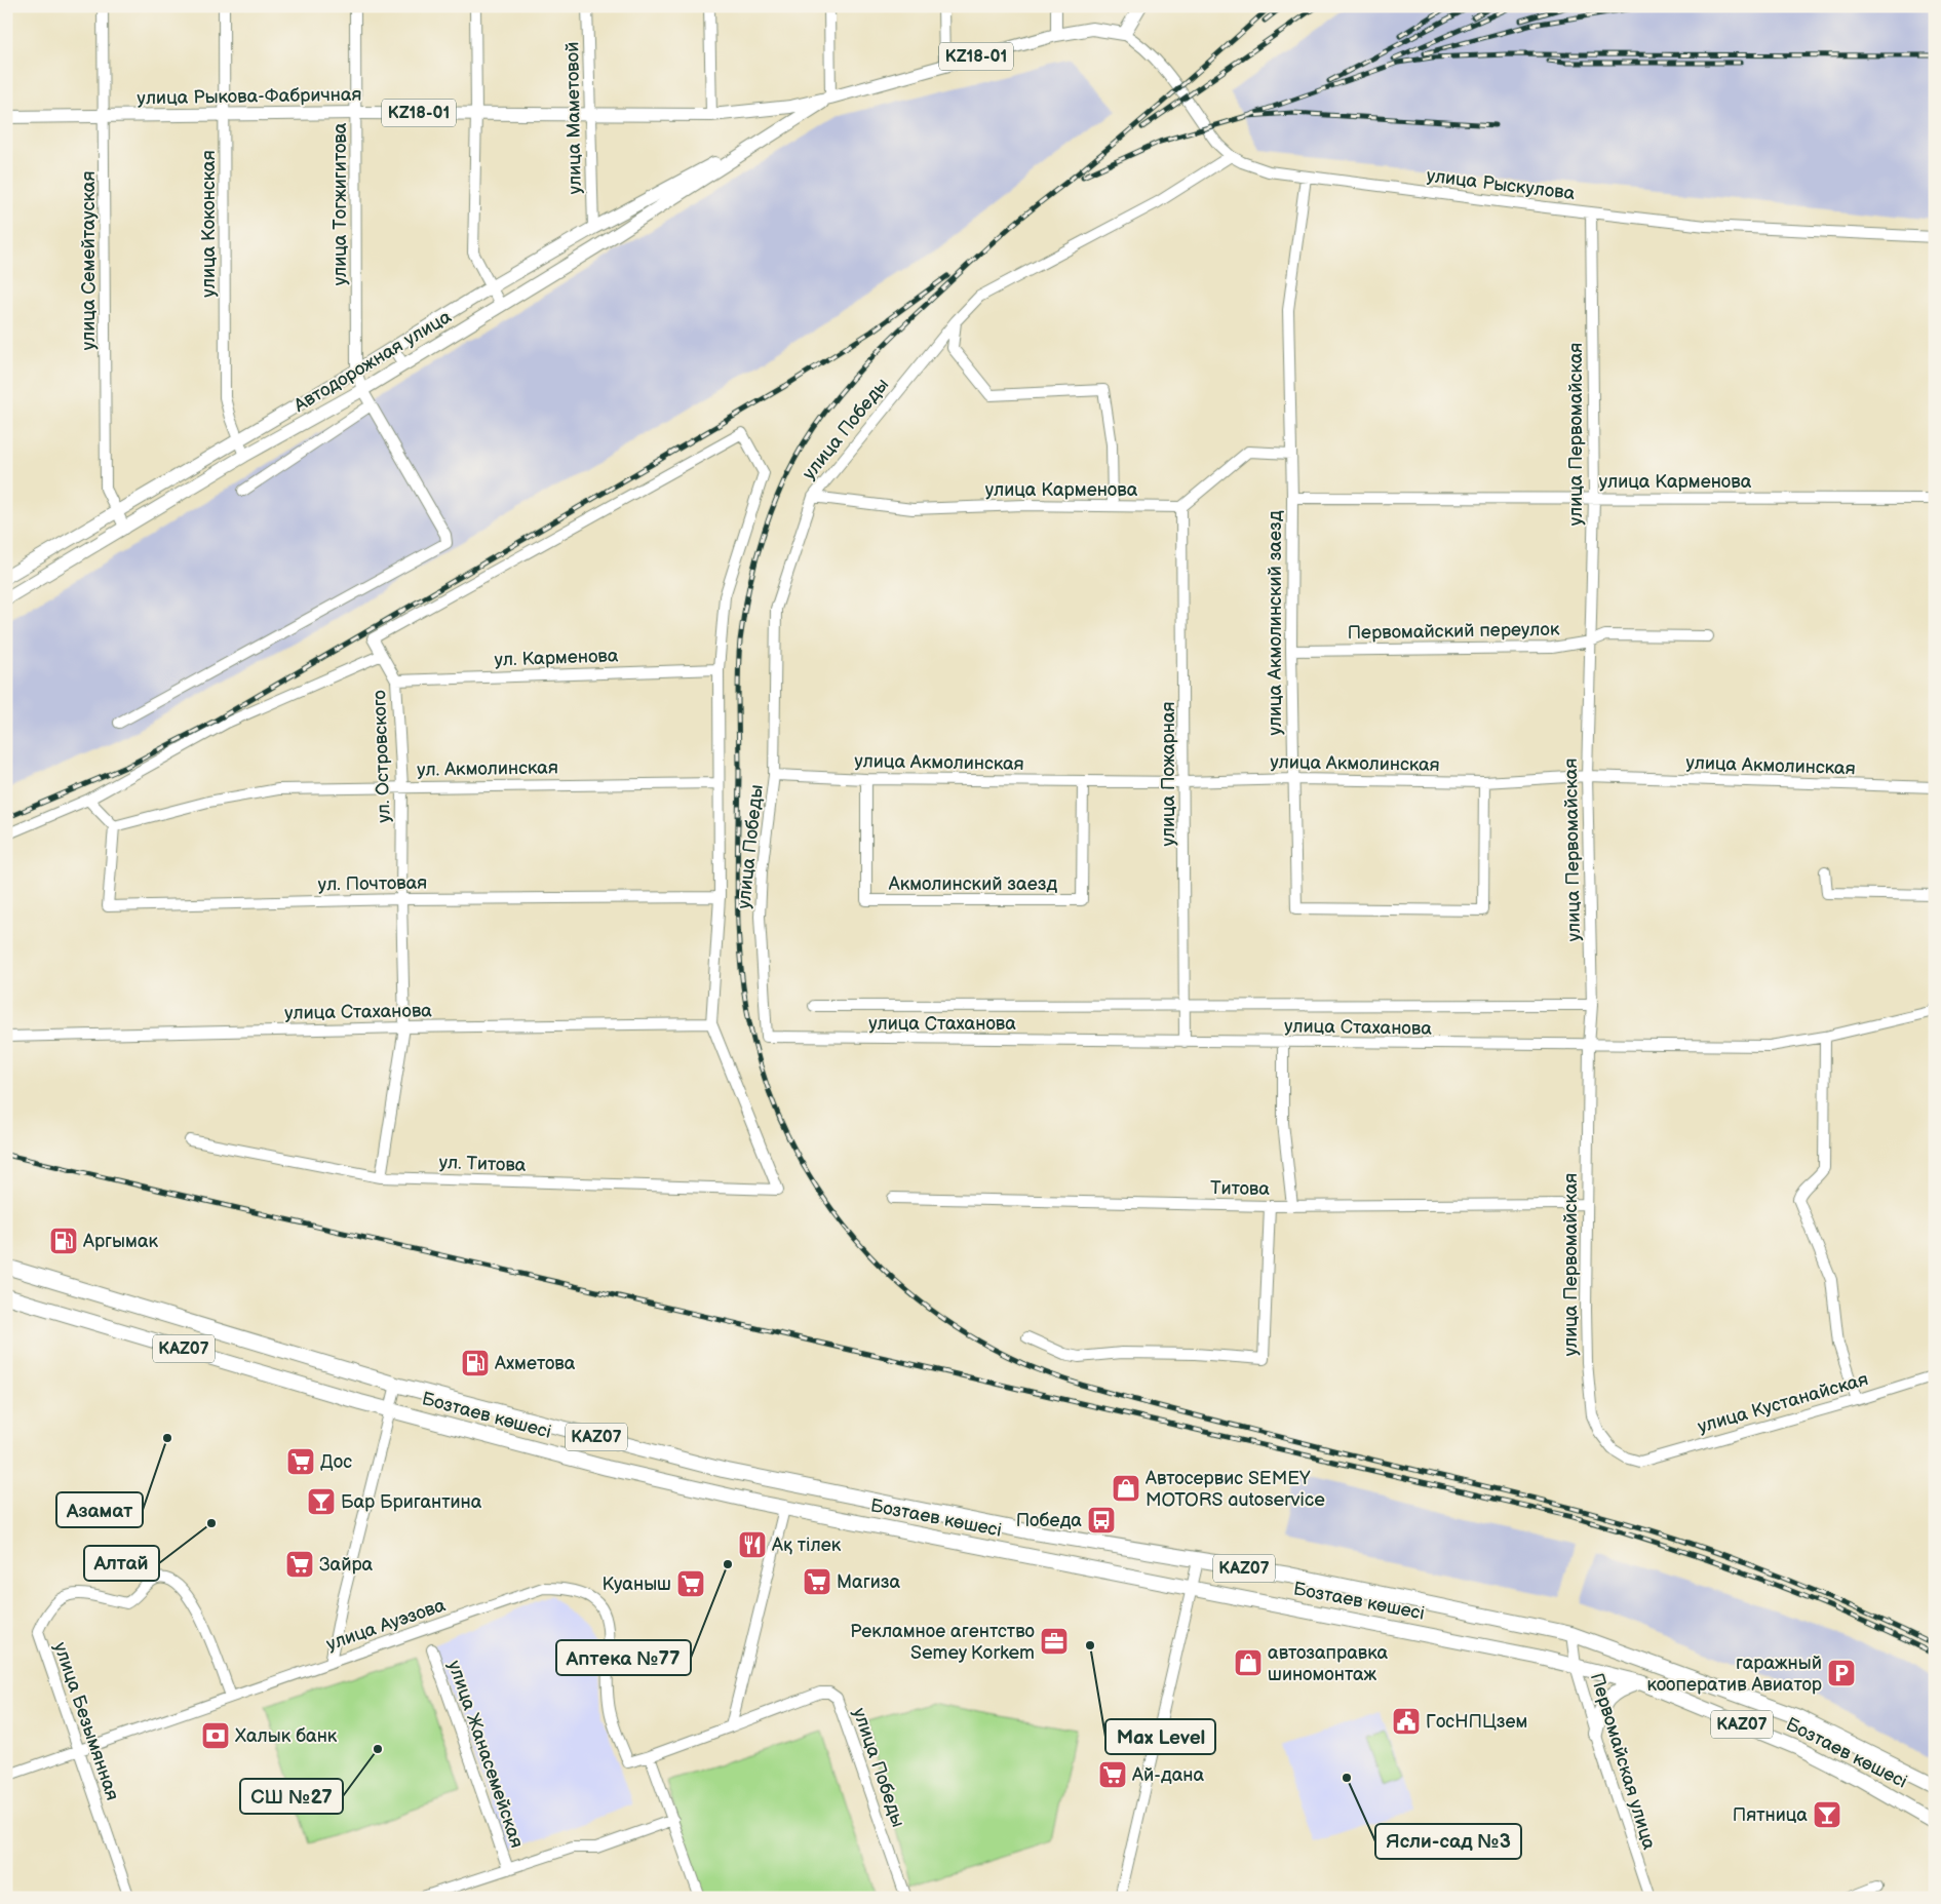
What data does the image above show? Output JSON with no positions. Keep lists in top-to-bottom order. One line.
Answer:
{"streets":{"highway":["KAZ07","Бозтаев көшесі"],"main road":["KZ18-01","улица Рыкова-Фабричная","Автодорожная улица"],"street":["улица Маметовой","улица Рыскулова","улица Тогжигитова","улица Коконская","улица Семейтауская","улица Победы","улица Первомайская","улица Карменова","улица Акмолинский заезд","Первомайский переулок","ул. Карменова","ул. Островского","улица Акмолинская","ул. Акмолинская","улица Пожарная","ул. Почтовая","Акмолинский заезд","улица Стаханова","ул. Титова","Титова","улица Кустанайская","улица Ауэзова","улица Безымянная","улица Жанасемейская","Первомайская улица"]},"crossings":[["KZ18-01","улица Рыкова-Фабричная"],["KZ18-01","улица Рыскулова"],["KZ18-01","Автодорожная улица"],["улица Рыкова-Фабричная","улица Маметовой"],["улица Рыкова-Фабричная","улица Тогжигитова"],["улица Рыкова-Фабричная","улица Коконская"],["улица Рыкова-Фабричная","улица Семейтауская"],["улица Рыкова-Фабричная","Автодорожная улица"],["улица Маметовой","Автодорожная улица"],["улица Рыскулова","улица Победы"],["улица Рыскулова","улица Первомайская"],["улица Рыскулова","улица Акмолинский заезд"],["улица Тогжигитова","Автодорожная улица"],["улица Коконская","Автодорожная улица"],["улица Семейтауская","Автодорожная улица"],["улица Победы","улица Карменова"],["улица Победы","ул. Карменова"],["улица Победы","ул. Островского"],["улица Победы","улица Акмолинская"],["улица Победы","ул. Акмолинская"],["улица Победы","ул. Почтовая"],["улица Победы","улица Стаханова"],["улица Победы","ул. Титова"],["улица Первомайская","улица Карменова"],["улица Первомайская","Первомайский переулок"],["улица Первомайская","улица Акмолинская"],["улица Первомайская","улица Стаханова"],["улица Первомайская","Титова"],["улица Первомайская","улица Кустанайская"],["улица Карменова","улица Акмолинский заезд"],["улица Карменова","улица Пожарная"],["улица Акмолинский заезд","Первомайский переулок"],["улица Акмолинский заезд","улица Акмолинская"],["ул. Карменова","ул. Островского"],["ул. Островского","ул. Акмолинская"],["ул. Островского","ул. Почтовая"],["ул. Островского","улица Стаханова"],["ул. Островского","ул. Титова"],["улица Акмолинская","улица Пожарная"],["улица Акмолинская","Акмолинский заезд"],["ул. Акмолинская","ул. Почтовая"],["улица Пожарная","улица Стаханова"],["Бозтаев көшесі","Первомайская улица"],["улица Ауэзова","улица Безымянная"]],"places":{"fuel station":["Аргымак","Ахметова"],"other":["Азамат","Алтай","Аптека №77","Max Level","СШ №27","Ясли-сад №3"],"supermarket":["Дос","Зайра","Магиза","Куаныш","Ай-дана"],"shop":["Автосервис SEMEY MOTORS autoservice","автозаправка шиномонтаж"],"bar":["Бар Бригантина","Пятница"],"bus stop":["Победа"],"restaurant":["Ақ тілек"],"office":["Рекламное агентство Semey Korkem"],"parking":["гаражный кооператив Авиатор"],"public building":["ГосНПЦзем"],"bank":["Халык банк"]}}
